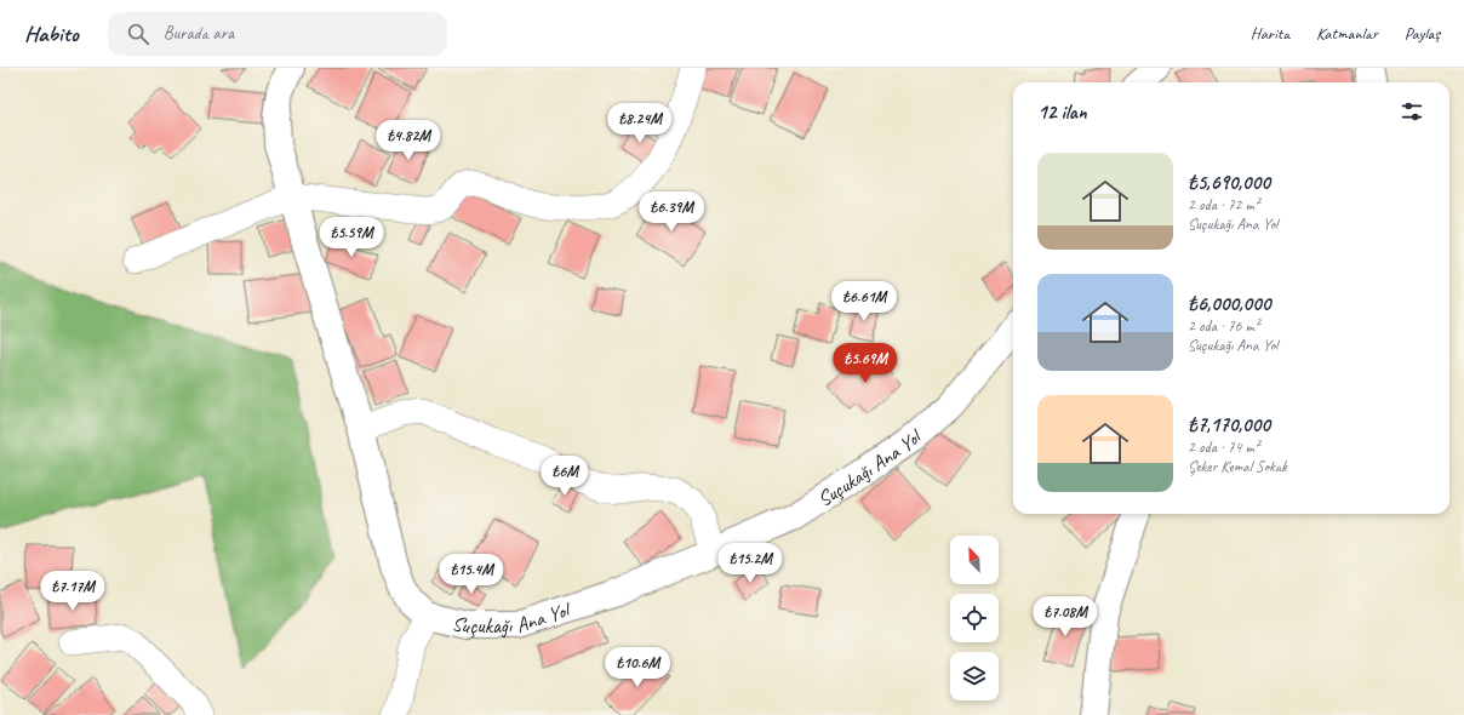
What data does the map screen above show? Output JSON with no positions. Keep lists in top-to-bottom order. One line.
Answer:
{"streets":{"street":["Suçukağı Ana Yol"]},"north":"top left","page":{"header":"Habito","search":"Burada ara","nav":["Harita","Katmanlar","Paylaş"],"heading":"12 ilan","price":["₺8.24M","₺4.82M","₺6.39M","₺5.59M","₺6.61M","₺5.69M","₺6M","₺15.2M","₺15.4M","₺7.17M","₺7.08M","₺10.6M"],"list":[{"name":"₺5,690,000","note":"2 oda · 72 m² · Suçukağı Ana Yol"},{"name":"₺6,000,000","note":"2 oda · 76 m² · Suçukağı Ana Yol"},{"name":"₺7,170,000","note":"2 oda · 74 m² · Şeker Kemal Sokak"}]}}
